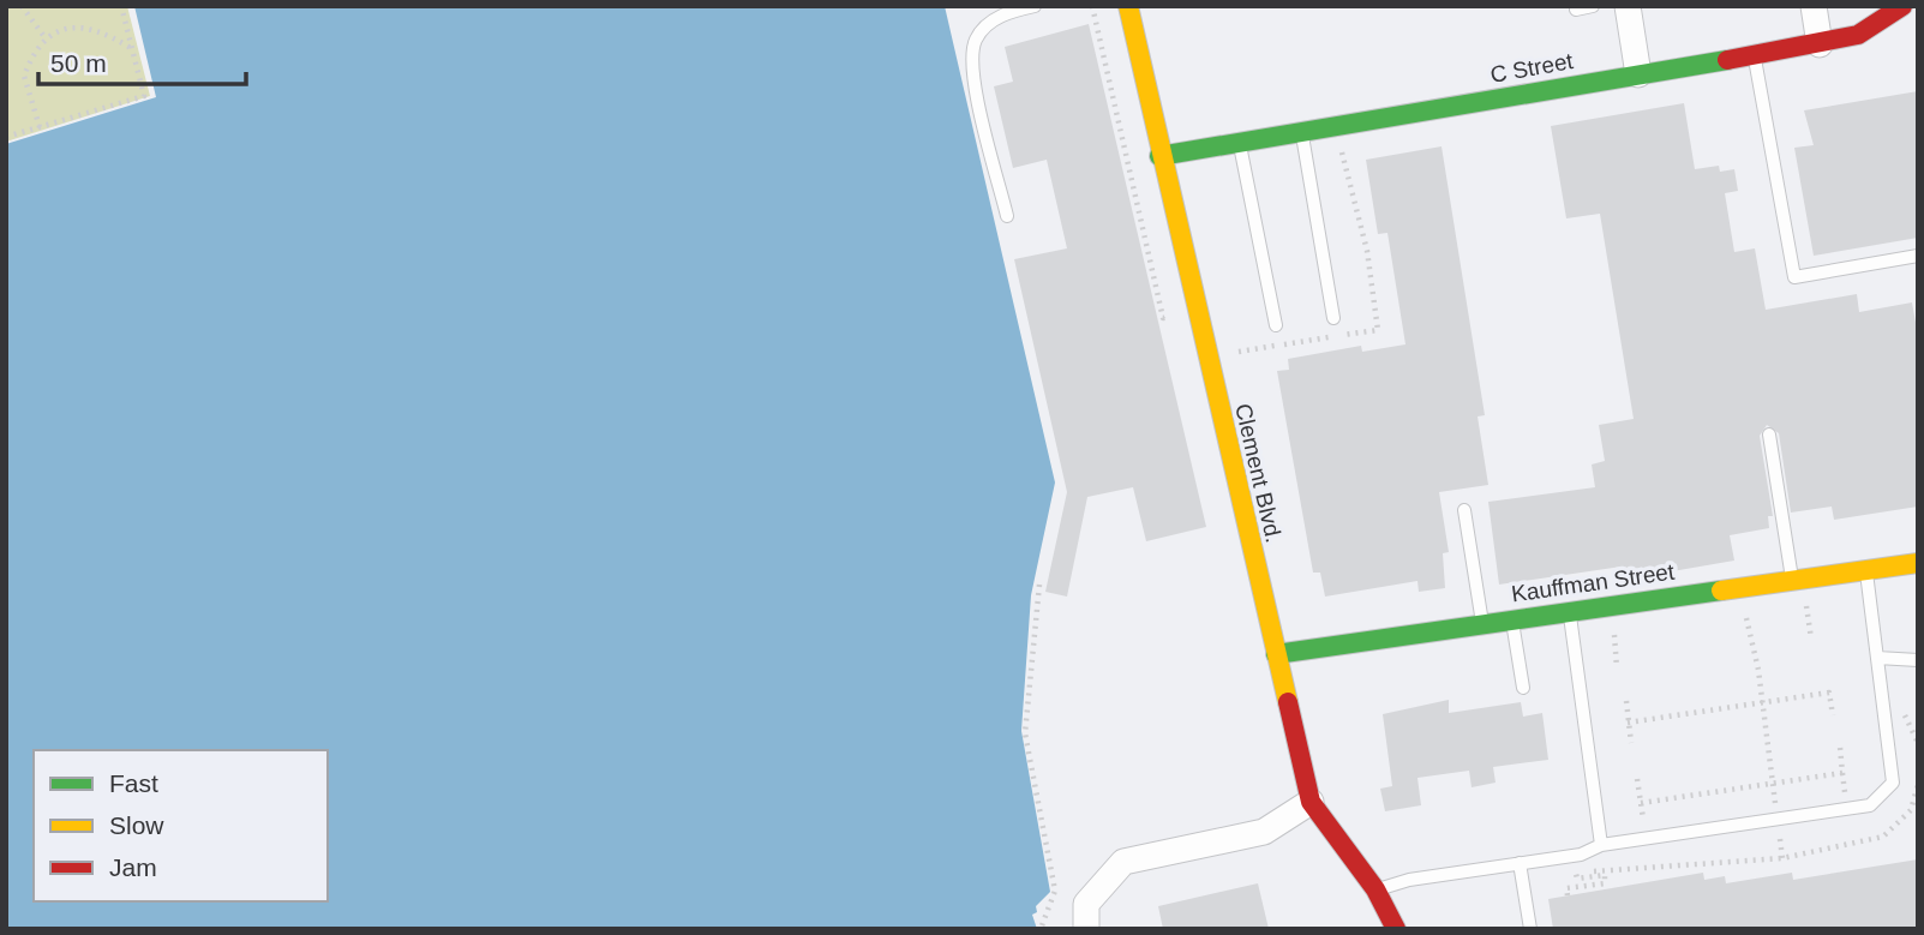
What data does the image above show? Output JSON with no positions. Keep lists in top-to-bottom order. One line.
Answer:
{"streets":{"street":["C Street","Clement Blvd.","Kauffman Street"]},"crossings":[["C Street","Clement Blvd."],["Clement Blvd.","Kauffman Street"]],"legend":["Fast","Slow","Jam"],"scale_bar":"50 m"}
